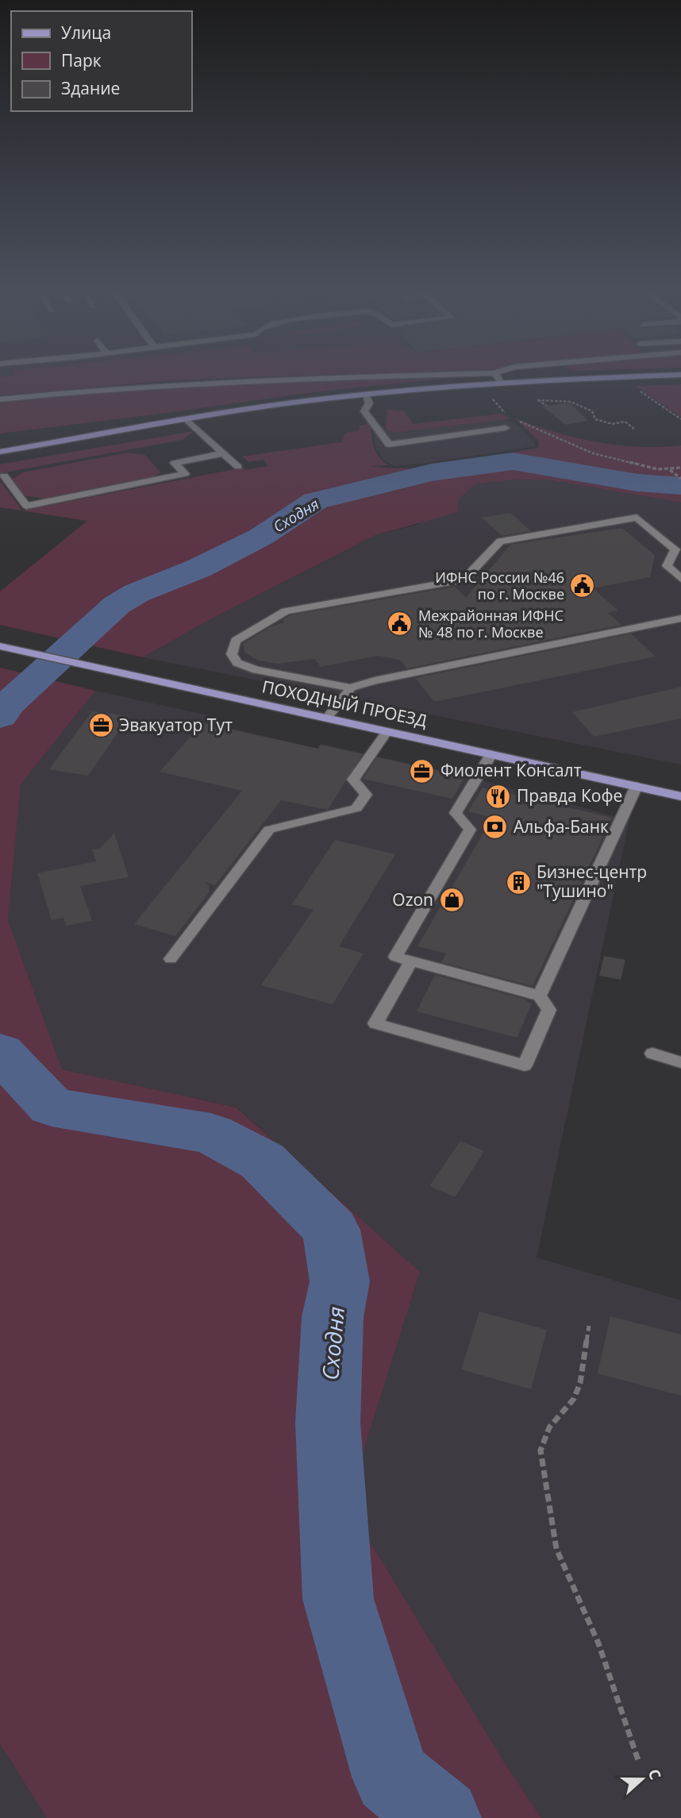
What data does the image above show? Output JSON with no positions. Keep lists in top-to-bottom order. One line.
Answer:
{"streets":{"main road":["ПОХОДНЫЙ ПРОЕЗД"]},"water":["Сходня"],"places":{"public building":["ИФНС России №46 по г. Москве","Межрайонная ИФНС № 48 по г. Москве"],"office":["Эвакуатор Тут","Фиолент Консалт"],"restaurant":["Правда Кофе"],"bank":["Альфа-Банк"],"building":["Бизнес-центр \"Тушино\""],"shop":["Ozon"]},"legend":["Улица","Парк","Здание"],"north":"right"}
